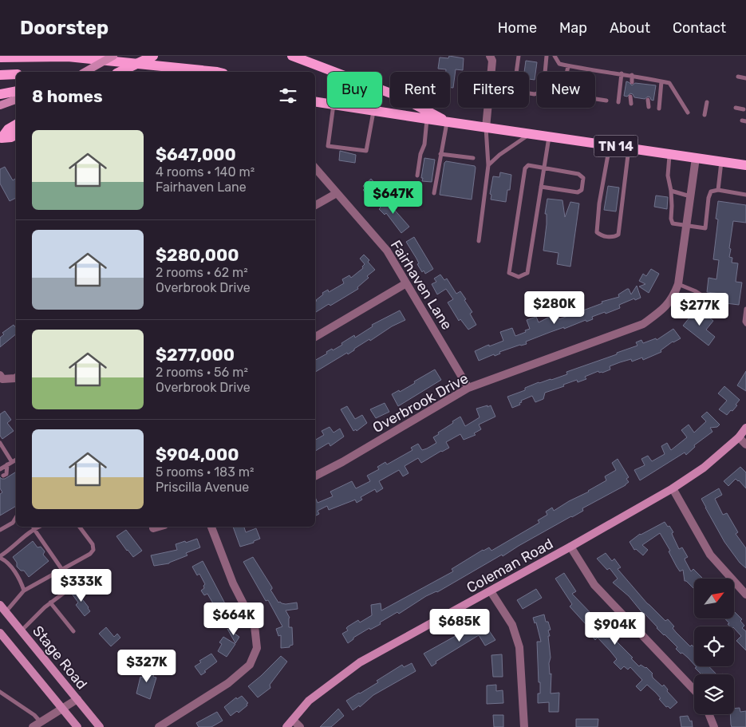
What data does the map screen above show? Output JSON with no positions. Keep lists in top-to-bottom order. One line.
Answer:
{"streets":{"main road":["TN 14","Coleman Road","Stage Road"],"street":["Fairhaven Lane","Overbrook Drive"]},"crossings":[["TN 14","Overbrook Drive"],["Fairhaven Lane","Overbrook Drive"]],"north":"top right","page":{"header":"Doorstep","nav":["Home","Map","About","Contact"],"chip":["Buy","Rent","Filters","New"],"heading":"8 homes","list":[{"name":"$647,000","note":"4 rooms · 140 m² · Fairhaven Lane"},{"name":"$280,000","note":"2 rooms · 62 m² · Overbrook Drive"},{"name":"$277,000","note":"2 rooms · 56 m² · Overbrook Drive"},{"name":"$904,000","note":"5 rooms · 183 m² · Priscilla Avenue"}],"price":["$647K","$280K","$277K","$333K","$664K","$685K","$904K","$327K"]}}
